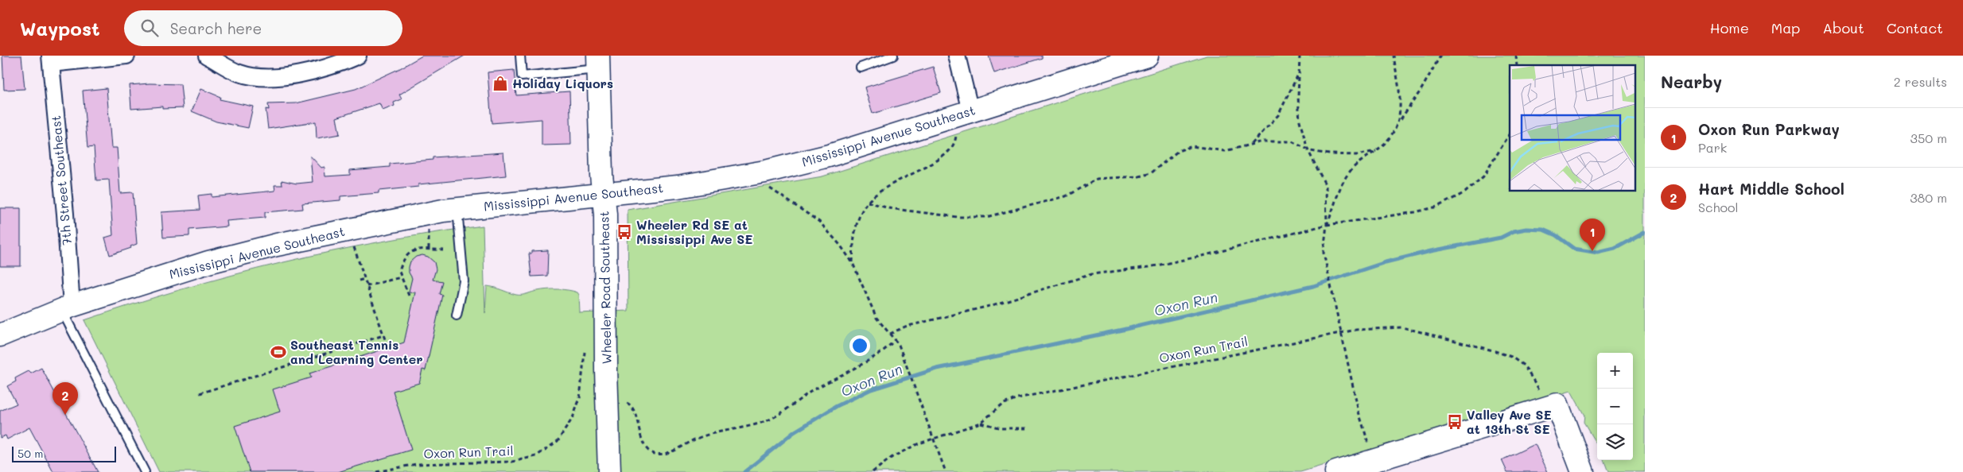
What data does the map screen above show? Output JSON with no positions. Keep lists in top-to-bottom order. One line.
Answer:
{"streets":{"main road":["Mississippi Avenue Southeast","Wheeler Road Southeast"],"street":["7th Street Southeast"],"path":["Oxon Run Trail"]},"crossings":[["Mississippi Avenue Southeast","7th Street Southeast"],["Mississippi Avenue Southeast","Wheeler Road Southeast"]],"water":["Oxon Run"],"places":{"shop":["Holiday Liquors"],"bus stop":["Wheeler Rd SE at Mississippi Ave SE","Valley Ave SE at 13th St SE"],"sports":["Southeast Tennis and Learning Center"]},"scale_bar":"50 m","page":{"header":"Waypost","search":"Search here","nav":["Home","Map","About","Contact"],"heading":["Nearby","2 results"],"list":[{"mark":"1","name":"Oxon Run Parkway","note":"Park","value":"350 m"},{"mark":"2","name":"Hart Middle School","note":"School","value":"380 m"}],"pins":["1","2"],"map_buttons":["+","−"],"scale":"50 m"}}
